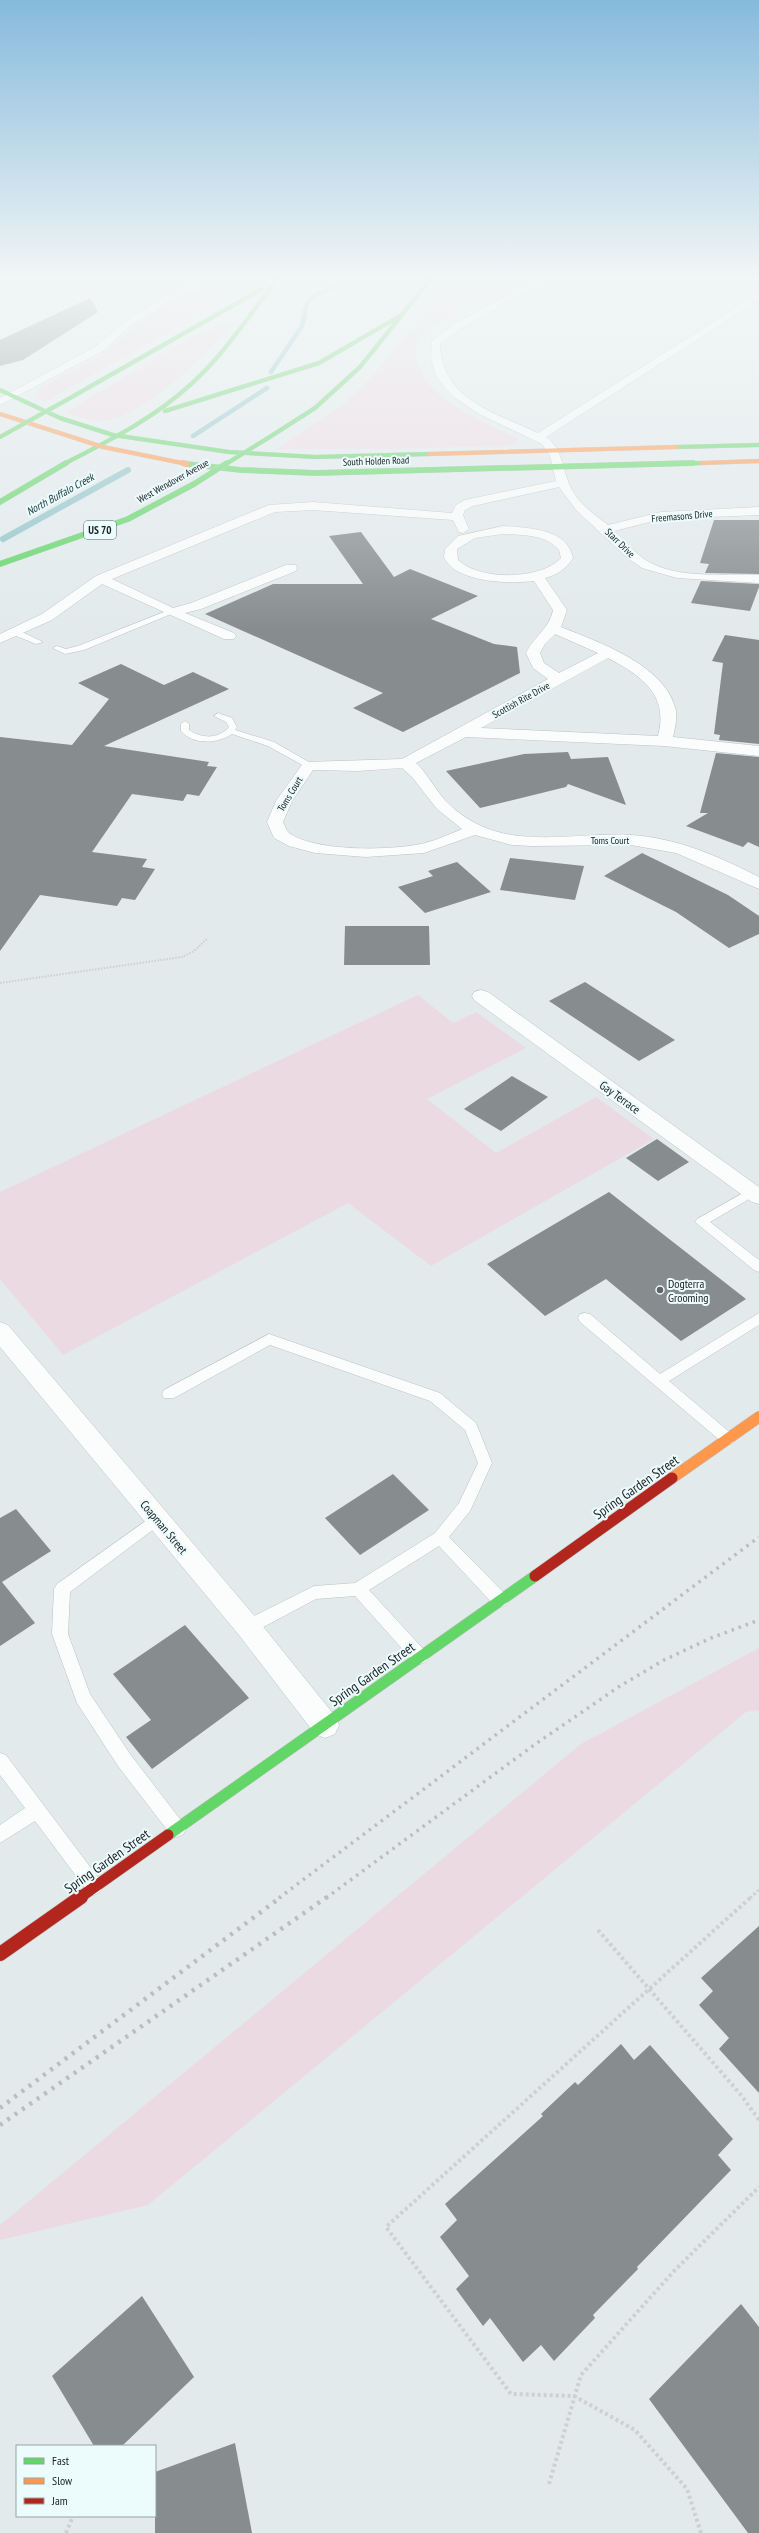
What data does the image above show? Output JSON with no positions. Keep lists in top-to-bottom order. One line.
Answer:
{"streets":{"main road":["South Holden Road","West Wendover Avenue","US 70","Spring Garden Street"],"street":["Freemasons Drive","Starr Drive","Scottish Rite Drive","Toms Court","Gay Terrace","Coapman Street"]},"crossings":[["South Holden Road","Starr Drive"],["Freemasons Drive","Starr Drive"],["Scottish Rite Drive","Toms Court"],["Spring Garden Street","Coapman Street"]],"water":["North Buffalo Creek"],"places":["Dogterra Grooming"],"legend":["Fast","Slow","Jam"]}
